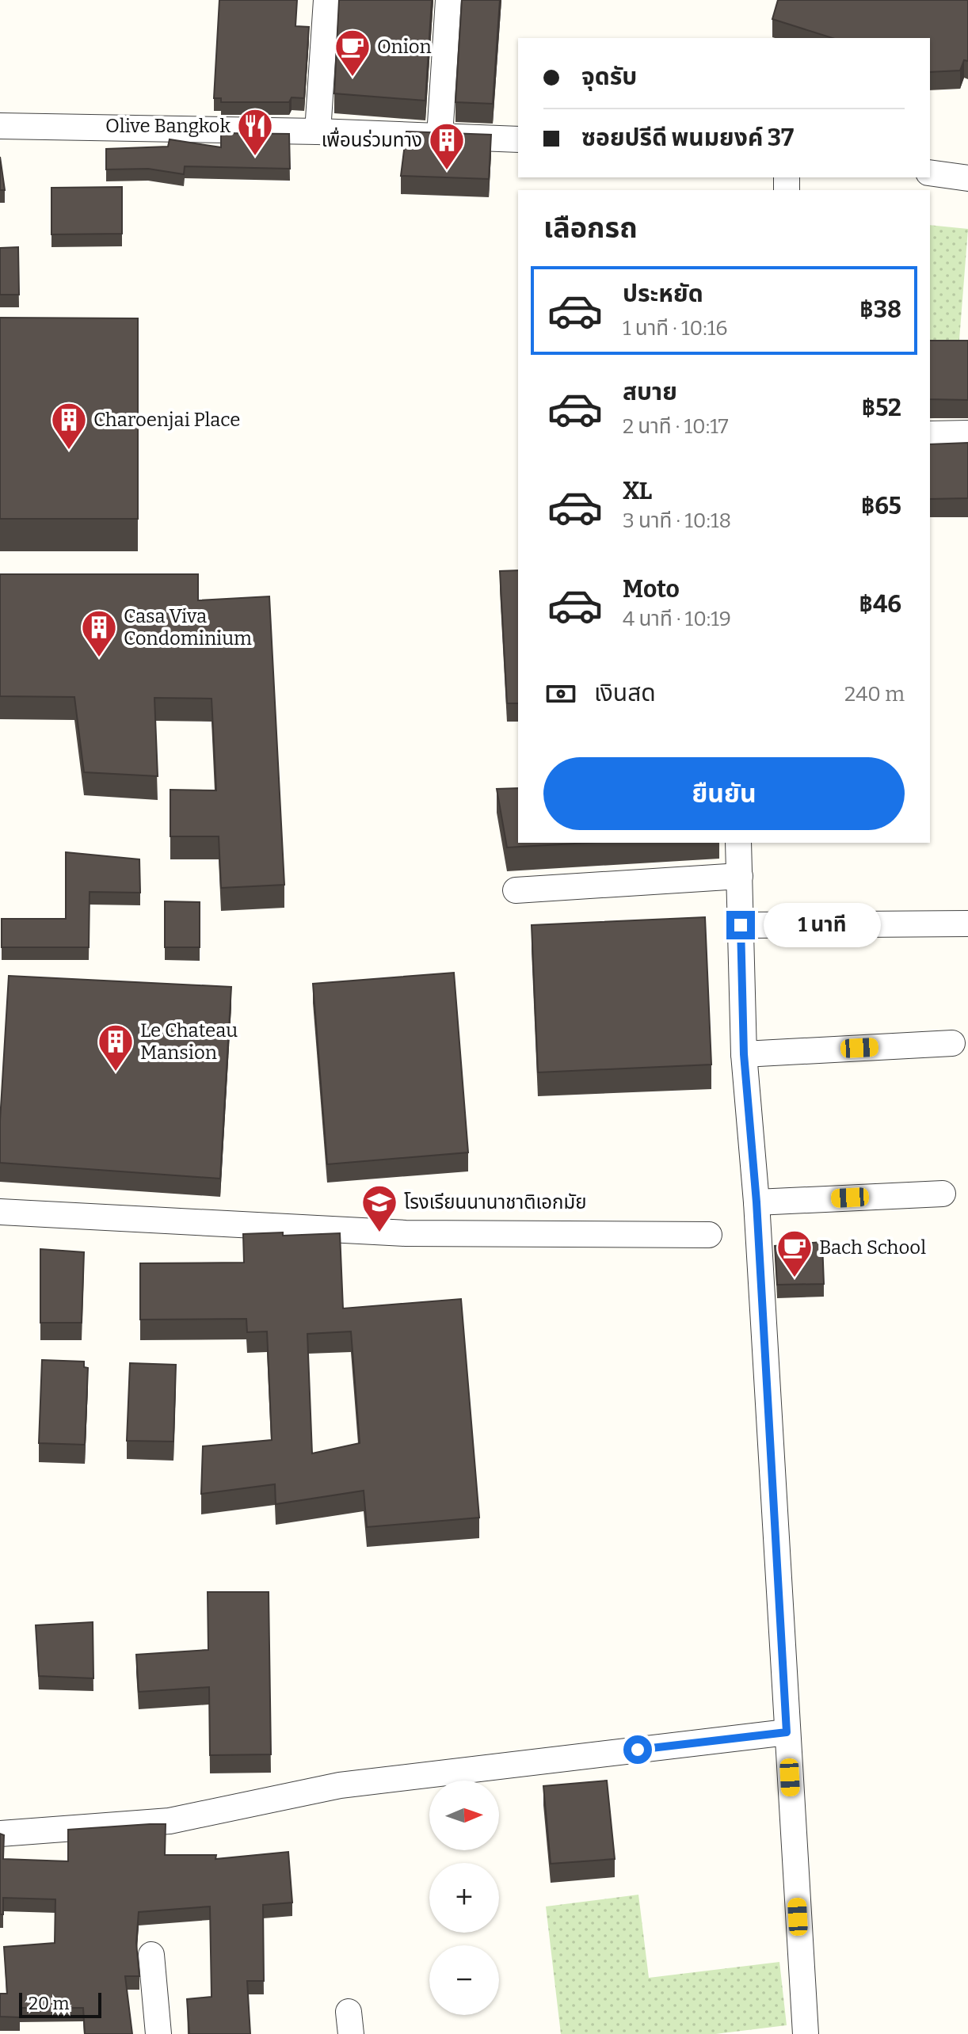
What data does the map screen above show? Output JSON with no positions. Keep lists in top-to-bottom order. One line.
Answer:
{"places":{"cafe":["Onion","Bach School"],"restaurant":["Olive Bangkok"],"building":["เพื่อนร่วมทาง","Charoenjai Place","Casa Viva Condominium","Le Chateau Mansion"],"school or university":["โรงเรียนนานาชาติเอกมัย"]},"scale_bar":"20 m","north":"right","page":{"banner":["จุดรับ","ซอยปรีดี พนมยงค์ 37"],"heading":"เลือกรถ","list":[{"name":"ประหยัด","note":"1 นาที · 10:16","value":"฿38"},{"name":"สบาย","note":"2 นาที · 10:17","value":"฿52"},{"name":"XL","note":"3 นาที · 10:18","value":"฿65"},{"name":"Moto","note":"4 นาที · 10:19","value":"฿46"}],"pay":["เงินสด","240 m"],"buttons":"ยืนยัน","bubble":"1 นาที","map_buttons":["+","−"],"scale":"20 m"}}
